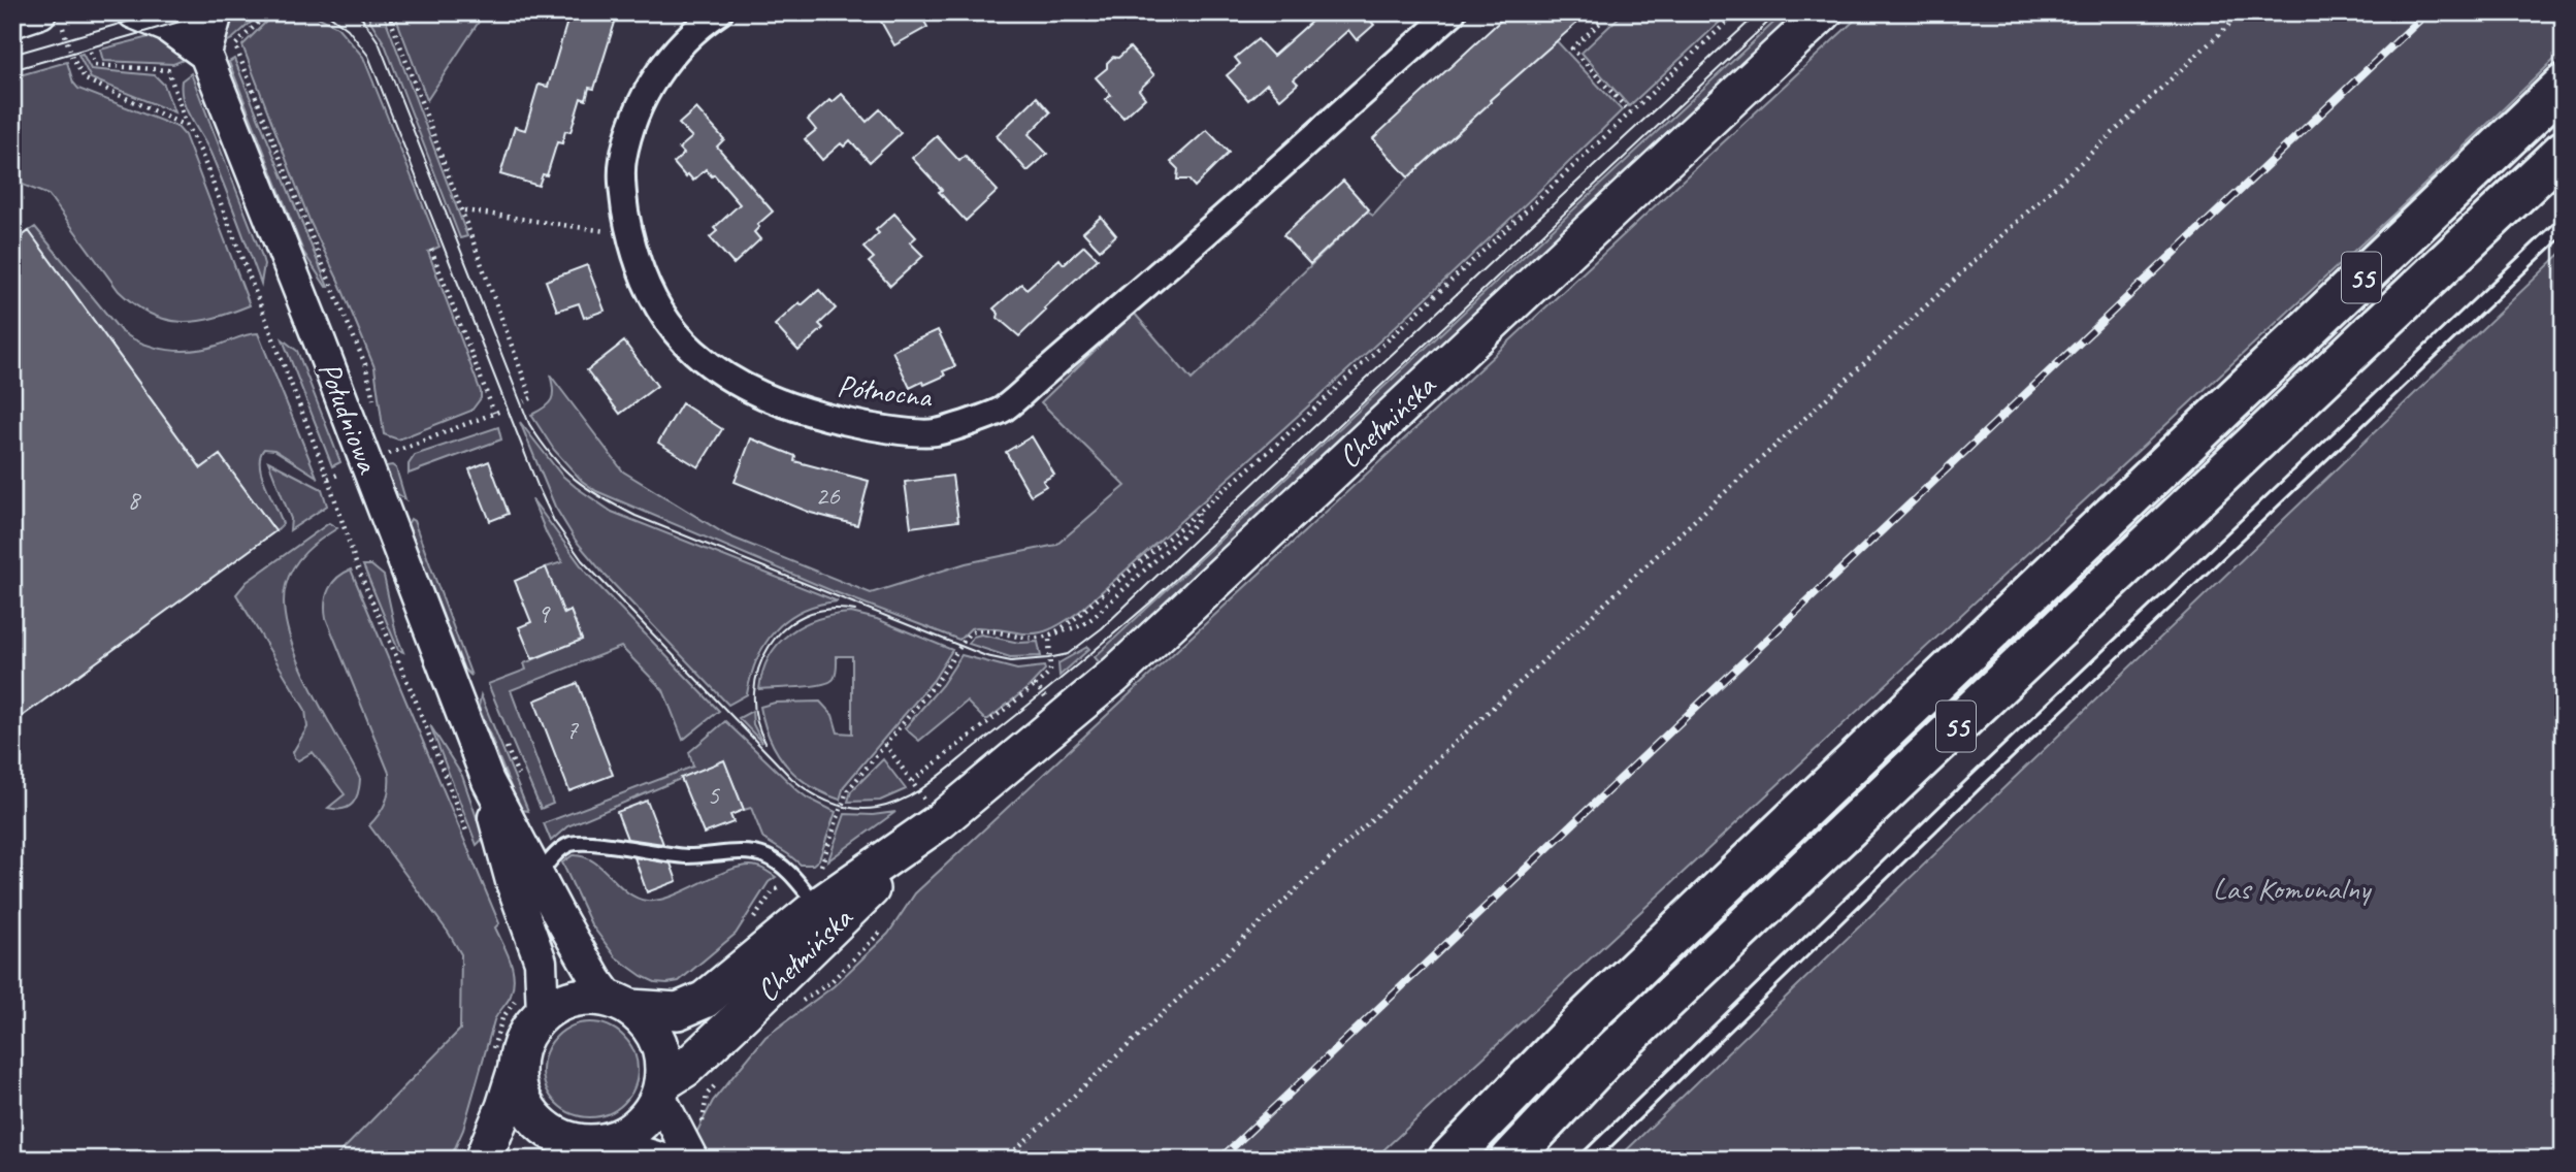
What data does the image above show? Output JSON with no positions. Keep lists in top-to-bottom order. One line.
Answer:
{"streets":{"main road":["55","Chełmińska"],"street":["Północna","Południowa"]},"crossings":[["Południowa","Chełmińska"]],"parks":["Las Komunalny"],"house_numbers":["26","8","9","7","5"]}
